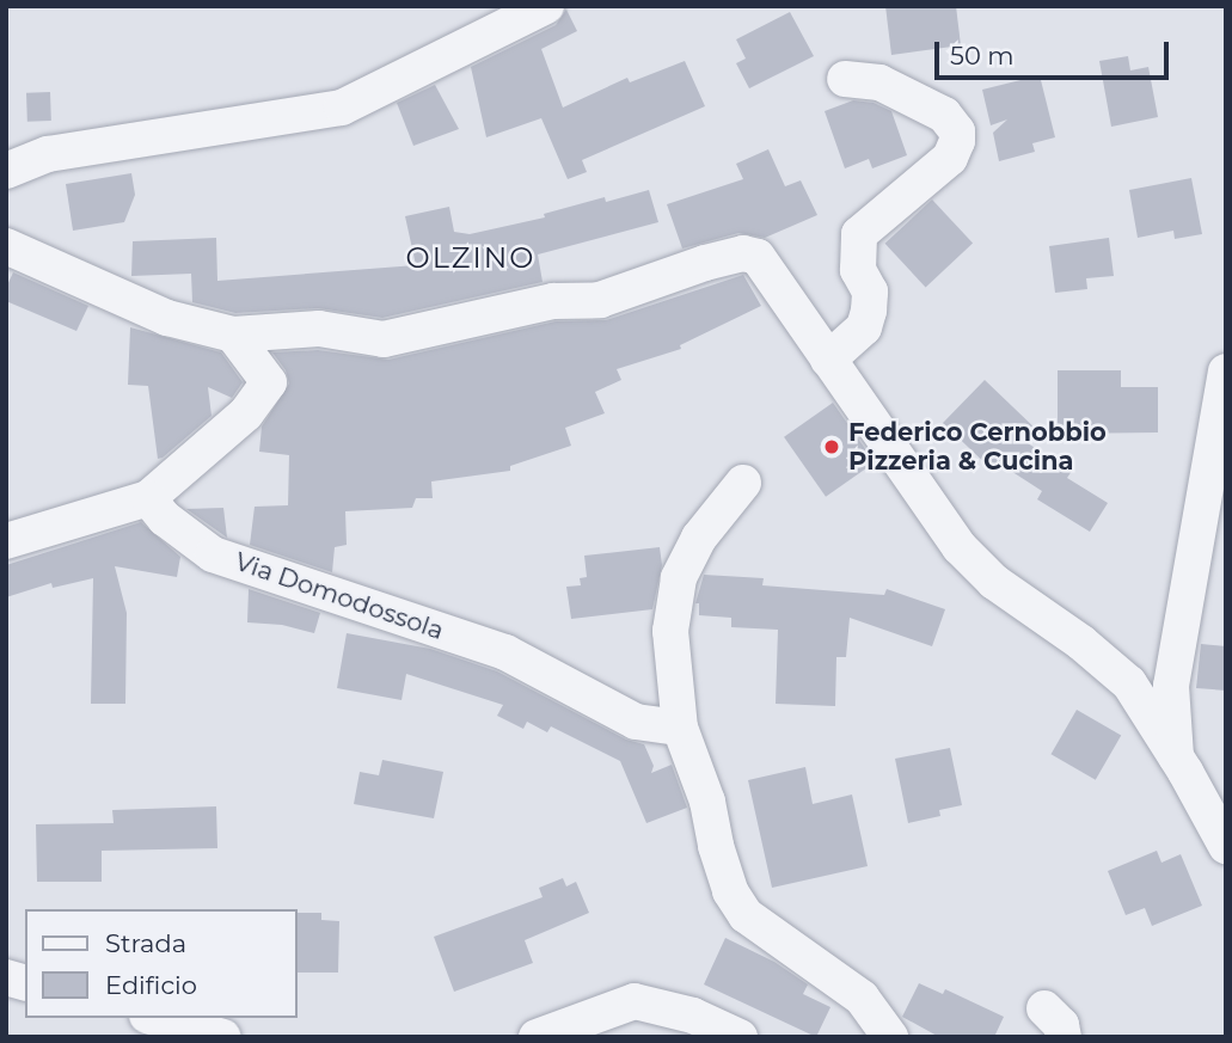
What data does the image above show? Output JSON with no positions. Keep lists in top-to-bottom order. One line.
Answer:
{"streets":{"street":["Via Domodossola"]},"districts":["OLZINO"],"places":["Federico Cernobbio Pizzeria & Cucina"],"legend":["Strada","Edificio"],"scale_bar":"50 m"}
